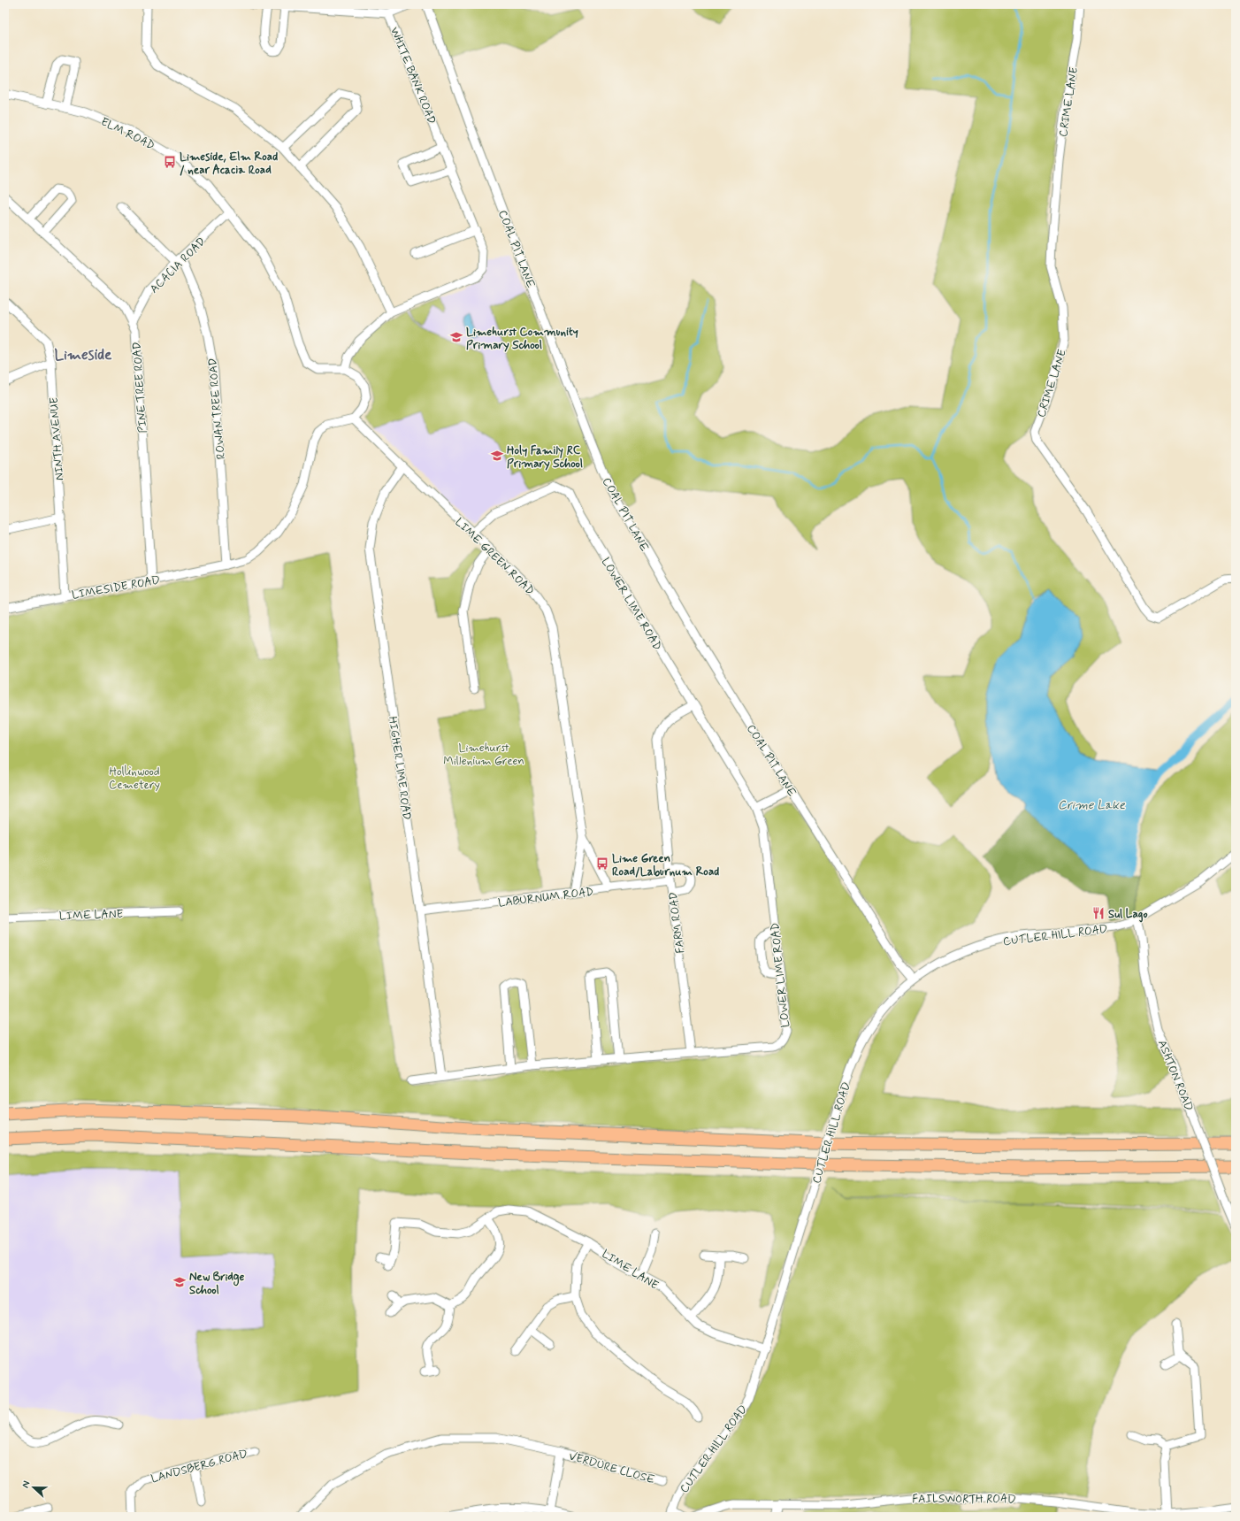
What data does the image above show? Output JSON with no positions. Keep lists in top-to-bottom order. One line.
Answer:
{"streets":{"street":["WHITE BANK ROAD","CRIME LANE","ELM ROAD","COAL PIT LANE","ACACIA ROAD","PINE TREE ROAD","ROWAN TREE ROAD","NINTH AVENUE","LIME GREEN ROAD","LIMESIDE ROAD","LOWER LIME ROAD","HIGHER LIME ROAD","LABURNUM ROAD","LIME LANE","FARM ROAD","CUTLER HILL ROAD","ASHTON ROAD","LANDSBERG ROAD","VERDURE CLOSE","FAILSWORTH ROAD"]},"crossings":[["WHITE BANK ROAD","ELM ROAD"],["ELM ROAD","ACACIA ROAD"],["COAL PIT LANE","CUTLER HILL ROAD"],["ACACIA ROAD","PINE TREE ROAD"],["ACACIA ROAD","ROWAN TREE ROAD"],["PINE TREE ROAD","LIMESIDE ROAD"],["ROWAN TREE ROAD","LIMESIDE ROAD"],["NINTH AVENUE","LIMESIDE ROAD"],["LIME GREEN ROAD","LIMESIDE ROAD"],["LIME GREEN ROAD","LOWER LIME ROAD"],["LIME GREEN ROAD","HIGHER LIME ROAD"],["LIME GREEN ROAD","LABURNUM ROAD"],["LOWER LIME ROAD","HIGHER LIME ROAD"],["LOWER LIME ROAD","FARM ROAD"],["HIGHER LIME ROAD","LABURNUM ROAD"],["LABURNUM ROAD","FARM ROAD"],["LIME LANE","CUTLER HILL ROAD"],["CUTLER HILL ROAD","ASHTON ROAD"]],"districts":["Limeside"],"water":["Crime Lake"],"parks":["Limehurst Millenium Green","Hollinwood Cemetery"],"places":{"bus stop":["Limeside, Elm Road / near Acacia Road","Lime Green Road/Laburnum Road"],"school or university":["Limehurst Community Primary School","Holy Family RC Primary School","New Bridge School"],"restaurant":["Sul Lago"]},"north":"left"}
